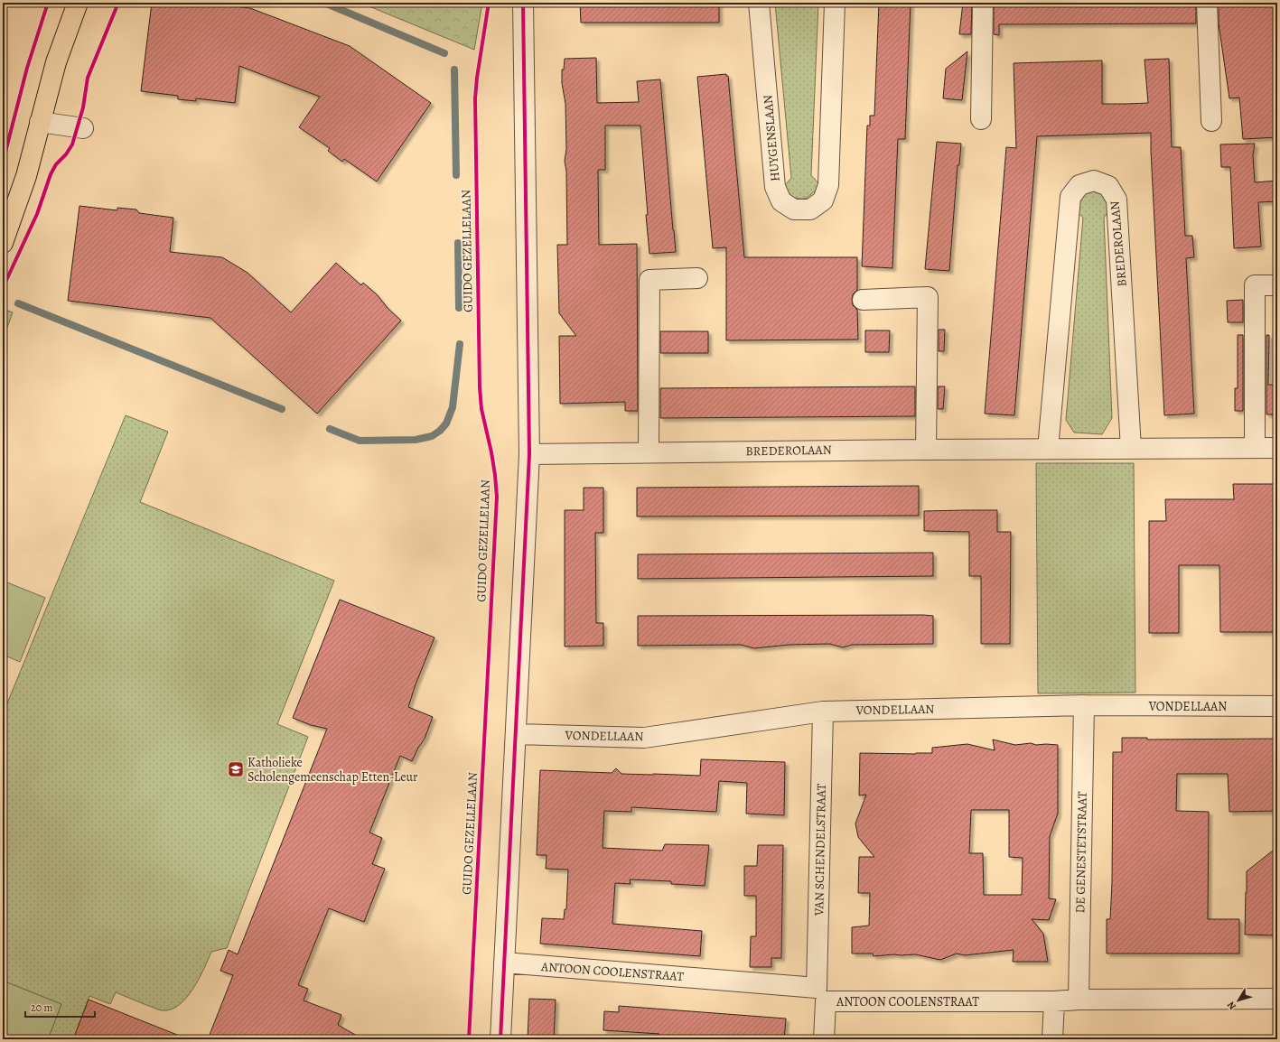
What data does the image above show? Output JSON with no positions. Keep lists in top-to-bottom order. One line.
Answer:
{"streets":{"street":["HUYGENSLAAN","BREDEROLAAN","VONDELLAAN","VAN SCHENDELSTRAAT","DE GENESTETSTRAAT","ANTOON COOLENSTRAAT"],"cycle path":["GUIDO GEZELLELAAN"]},"crossings":[["VONDELLAAN","VAN SCHENDELSTRAAT"],["VONDELLAAN","DE GENESTETSTRAAT"],["VAN SCHENDELSTRAAT","ANTOON COOLENSTRAAT"],["DE GENESTETSTRAAT","ANTOON COOLENSTRAAT"]],"places":{"school or university":["Katholieke Scholengemeenschap Etten-Leur"]},"scale_bar":"20 m","north":"bottom left"}
